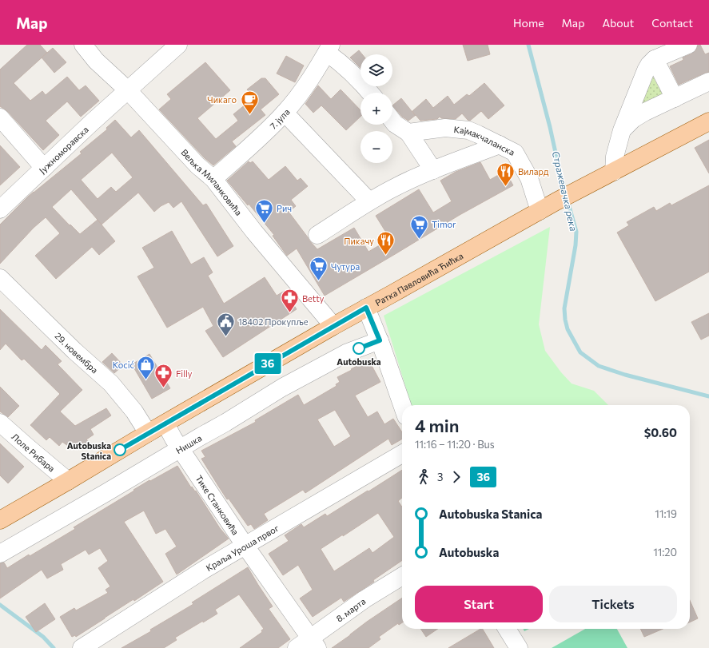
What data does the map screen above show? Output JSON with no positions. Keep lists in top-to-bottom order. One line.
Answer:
{"streets":{"main road":["Ратка Павловића Ћићка"],"street":["7. јула","Кајмакчаланска","Јужноморавска","Вељка Миланковића","29. новембра","Нишка","Лоле Рибара","Тике Станковића","Краља Уроша првог","8. марта"]},"crossings":[["7. јула","Вељка Миланковића"],["Кајмакчаланска","Ратка Павловића Ћићка"],["Јужноморавска","Вељка Миланковића"],["Вељка Миланковића","Ратка Павловића Ћићка"],["Ратка Павловића Ћићка","29. новембра"],["Ратка Павловића Ћићка","Лоле Рибара"],["Ратка Павловића Ћићка","Тике Станковића"],["Нишка","Тике Станковића"],["Тике Станковића","Краља Уроша првог"],["Тике Станковића","8. марта"]],"water":["Стражевачка река"],"places":{"cafe":["Чикаго"],"restaurant":["Вилард","Пикачу"],"supermarket":["Рич","Timor","Чутура"],"pharmacy":["Betty","Filly"],"public building":["18402 Прокупље"],"other":["Autobuska","Autobuska Stanica"],"shop":["Kocić"]},"lines":["bus line 36"],"page":{"header":"Map","nav":["Home","Map","About","Contact"],"on_map":"36","map_buttons":["+","−"],"heading":["4 min","11:16 – 11:20 · Bus","$0.60"],"legs":["3","36"],"list":[{"name":"Autobuska Stanica","value":"11:19"},{"name":"Autobuska","value":"11:20"}],"buttons":["Start","Tickets"]}}
